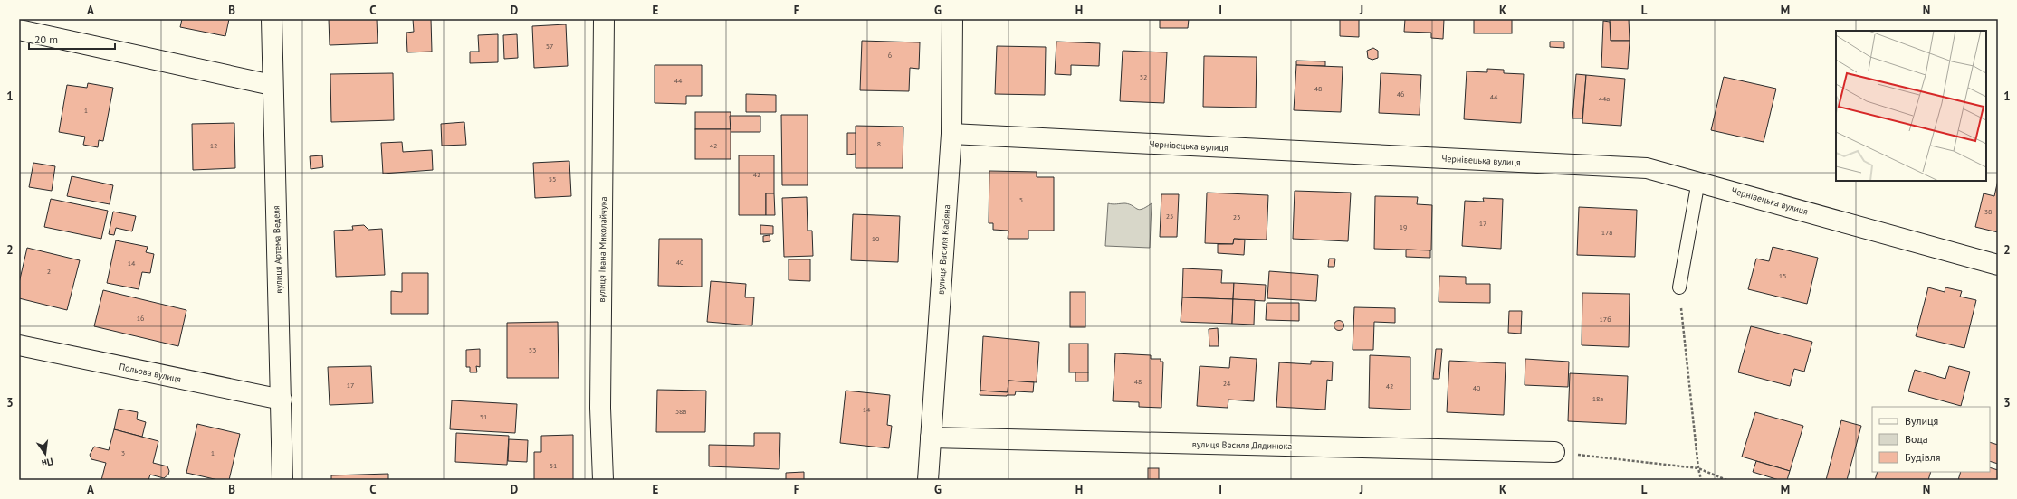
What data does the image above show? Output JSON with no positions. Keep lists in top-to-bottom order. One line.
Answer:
{"streets":{"street":["Чернівецька вулиця","вулиця Артема Веделя","вулиця Івана Миколайчука","вулиця Василя Касіяна","Польова вулиця","вулиця Василя Дядинюка"]},"crossings":[["Чернівецька вулиця","вулиця Василя Касіяна"],["вулиця Артема Веделя","Польова вулиця"],["вулиця Василя Касіяна","вулиця Василя Дядинюка"]],"house_numbers":["57","6","52","44","48","46","44","44а","1","8","12","42","42","55","5","38","25","23","17","19","17а","10","40","14","2","15","16","17б","53","48","24","17","42","40","18а","14","38а","51","3","1","51"],"legend":["Вулиця","Вода","Будівля"],"scale_bar":"20 m","north":"bottom","grid":{"columns":["A","B","C","D","E","F","G","H","I","J","K","L","M","N"],"rows":["1","2","3"]}}
